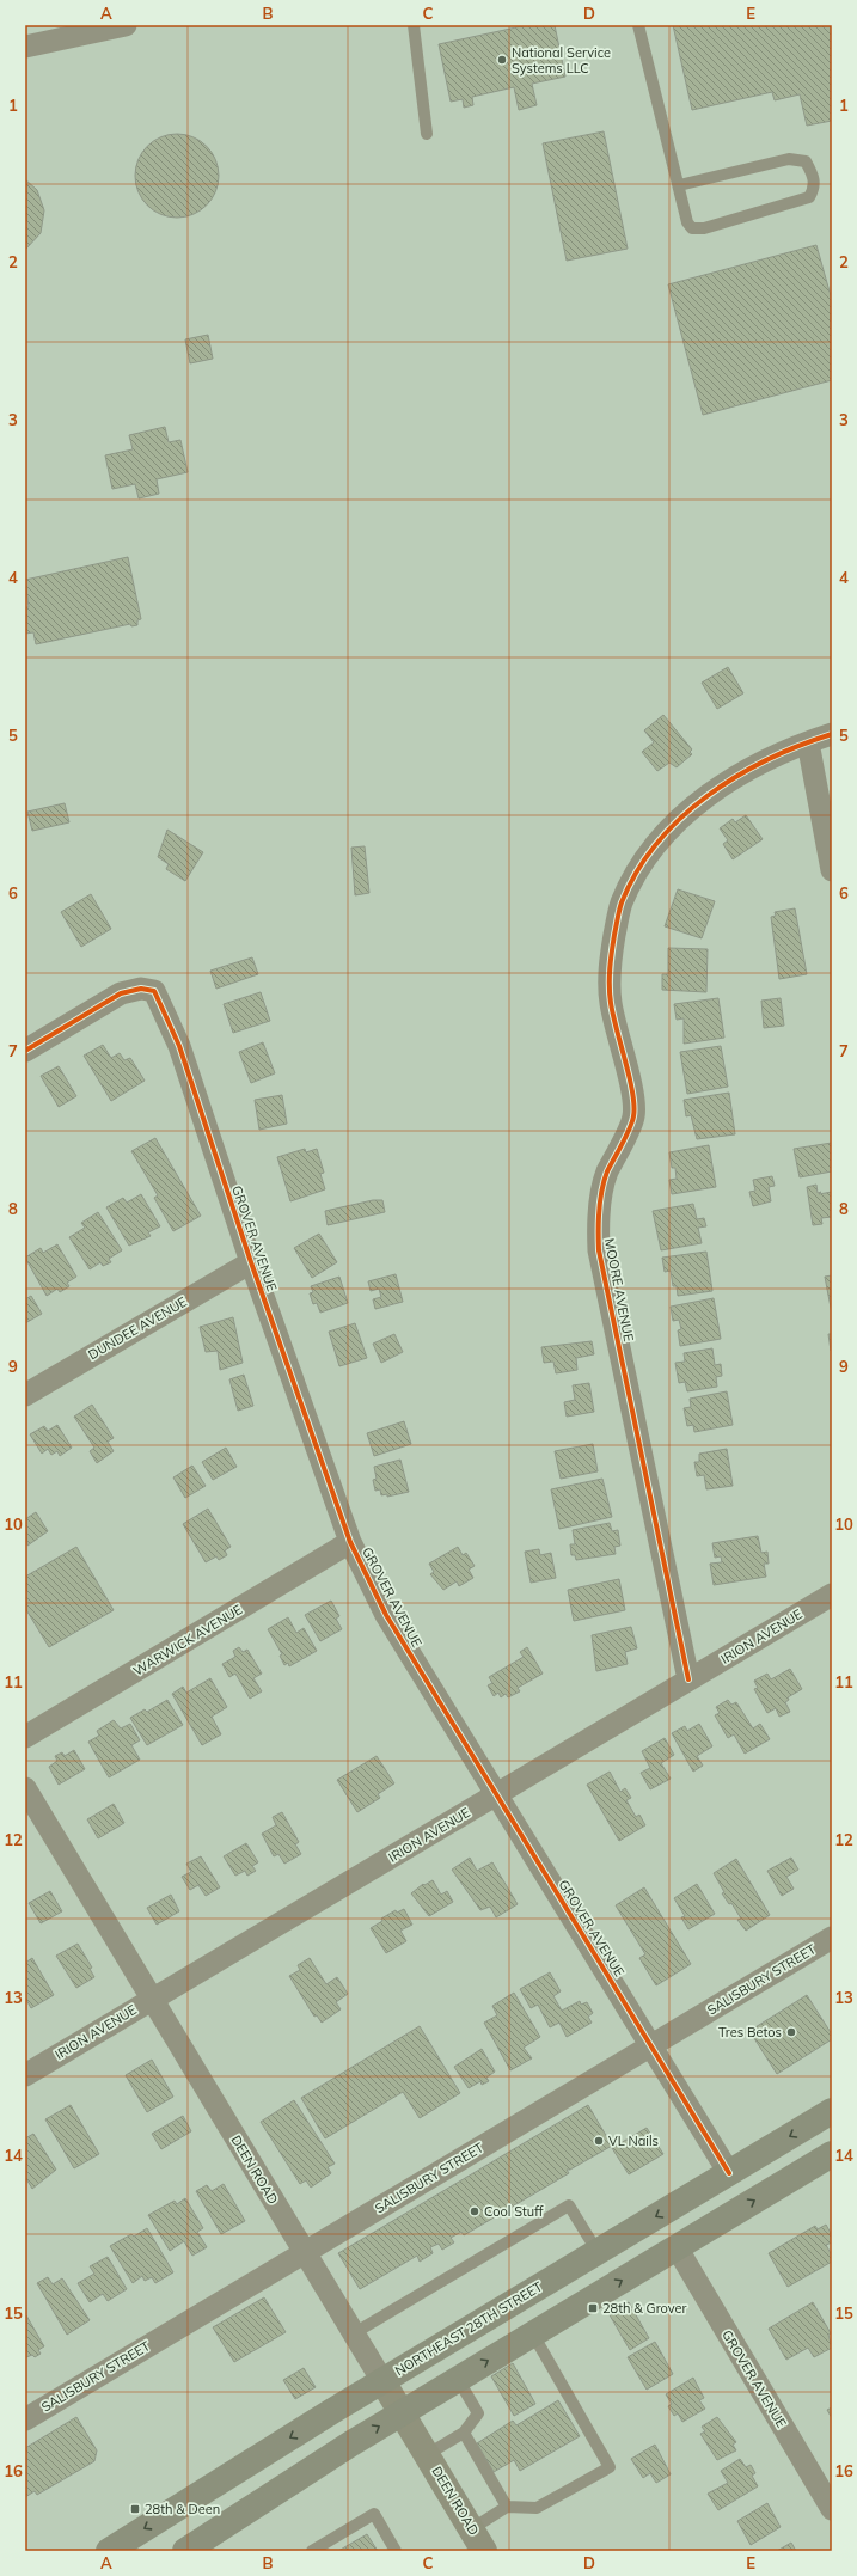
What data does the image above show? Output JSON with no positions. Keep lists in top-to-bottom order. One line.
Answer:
{"streets":{"main road":["NORTHEAST 28TH STREET"],"street":["GROVER AVENUE","MOORE AVENUE","DUNDEE AVENUE","IRION AVENUE","WARWICK AVENUE","SALISBURY STREET","DEEN ROAD"]},"crossings":[["GROVER AVENUE","DUNDEE AVENUE"],["GROVER AVENUE","IRION AVENUE"],["GROVER AVENUE","WARWICK AVENUE"],["GROVER AVENUE","SALISBURY STREET"],["GROVER AVENUE","NORTHEAST 28TH STREET"],["MOORE AVENUE","IRION AVENUE"],["IRION AVENUE","DEEN ROAD"],["SALISBURY STREET","DEEN ROAD"],["DEEN ROAD","NORTHEAST 28TH STREET"]],"places":{"other":["National Service Systems LLC","Tres Betos","VL Nails","Cool Stuff"],"transit":["28th & Grover","28th & Deen"]},"grid":{"columns":["A","B","C","D","E"],"rows":["1","2","3","4","5","6","7","8","9","10","11","12","13","14","15","16"]}}
